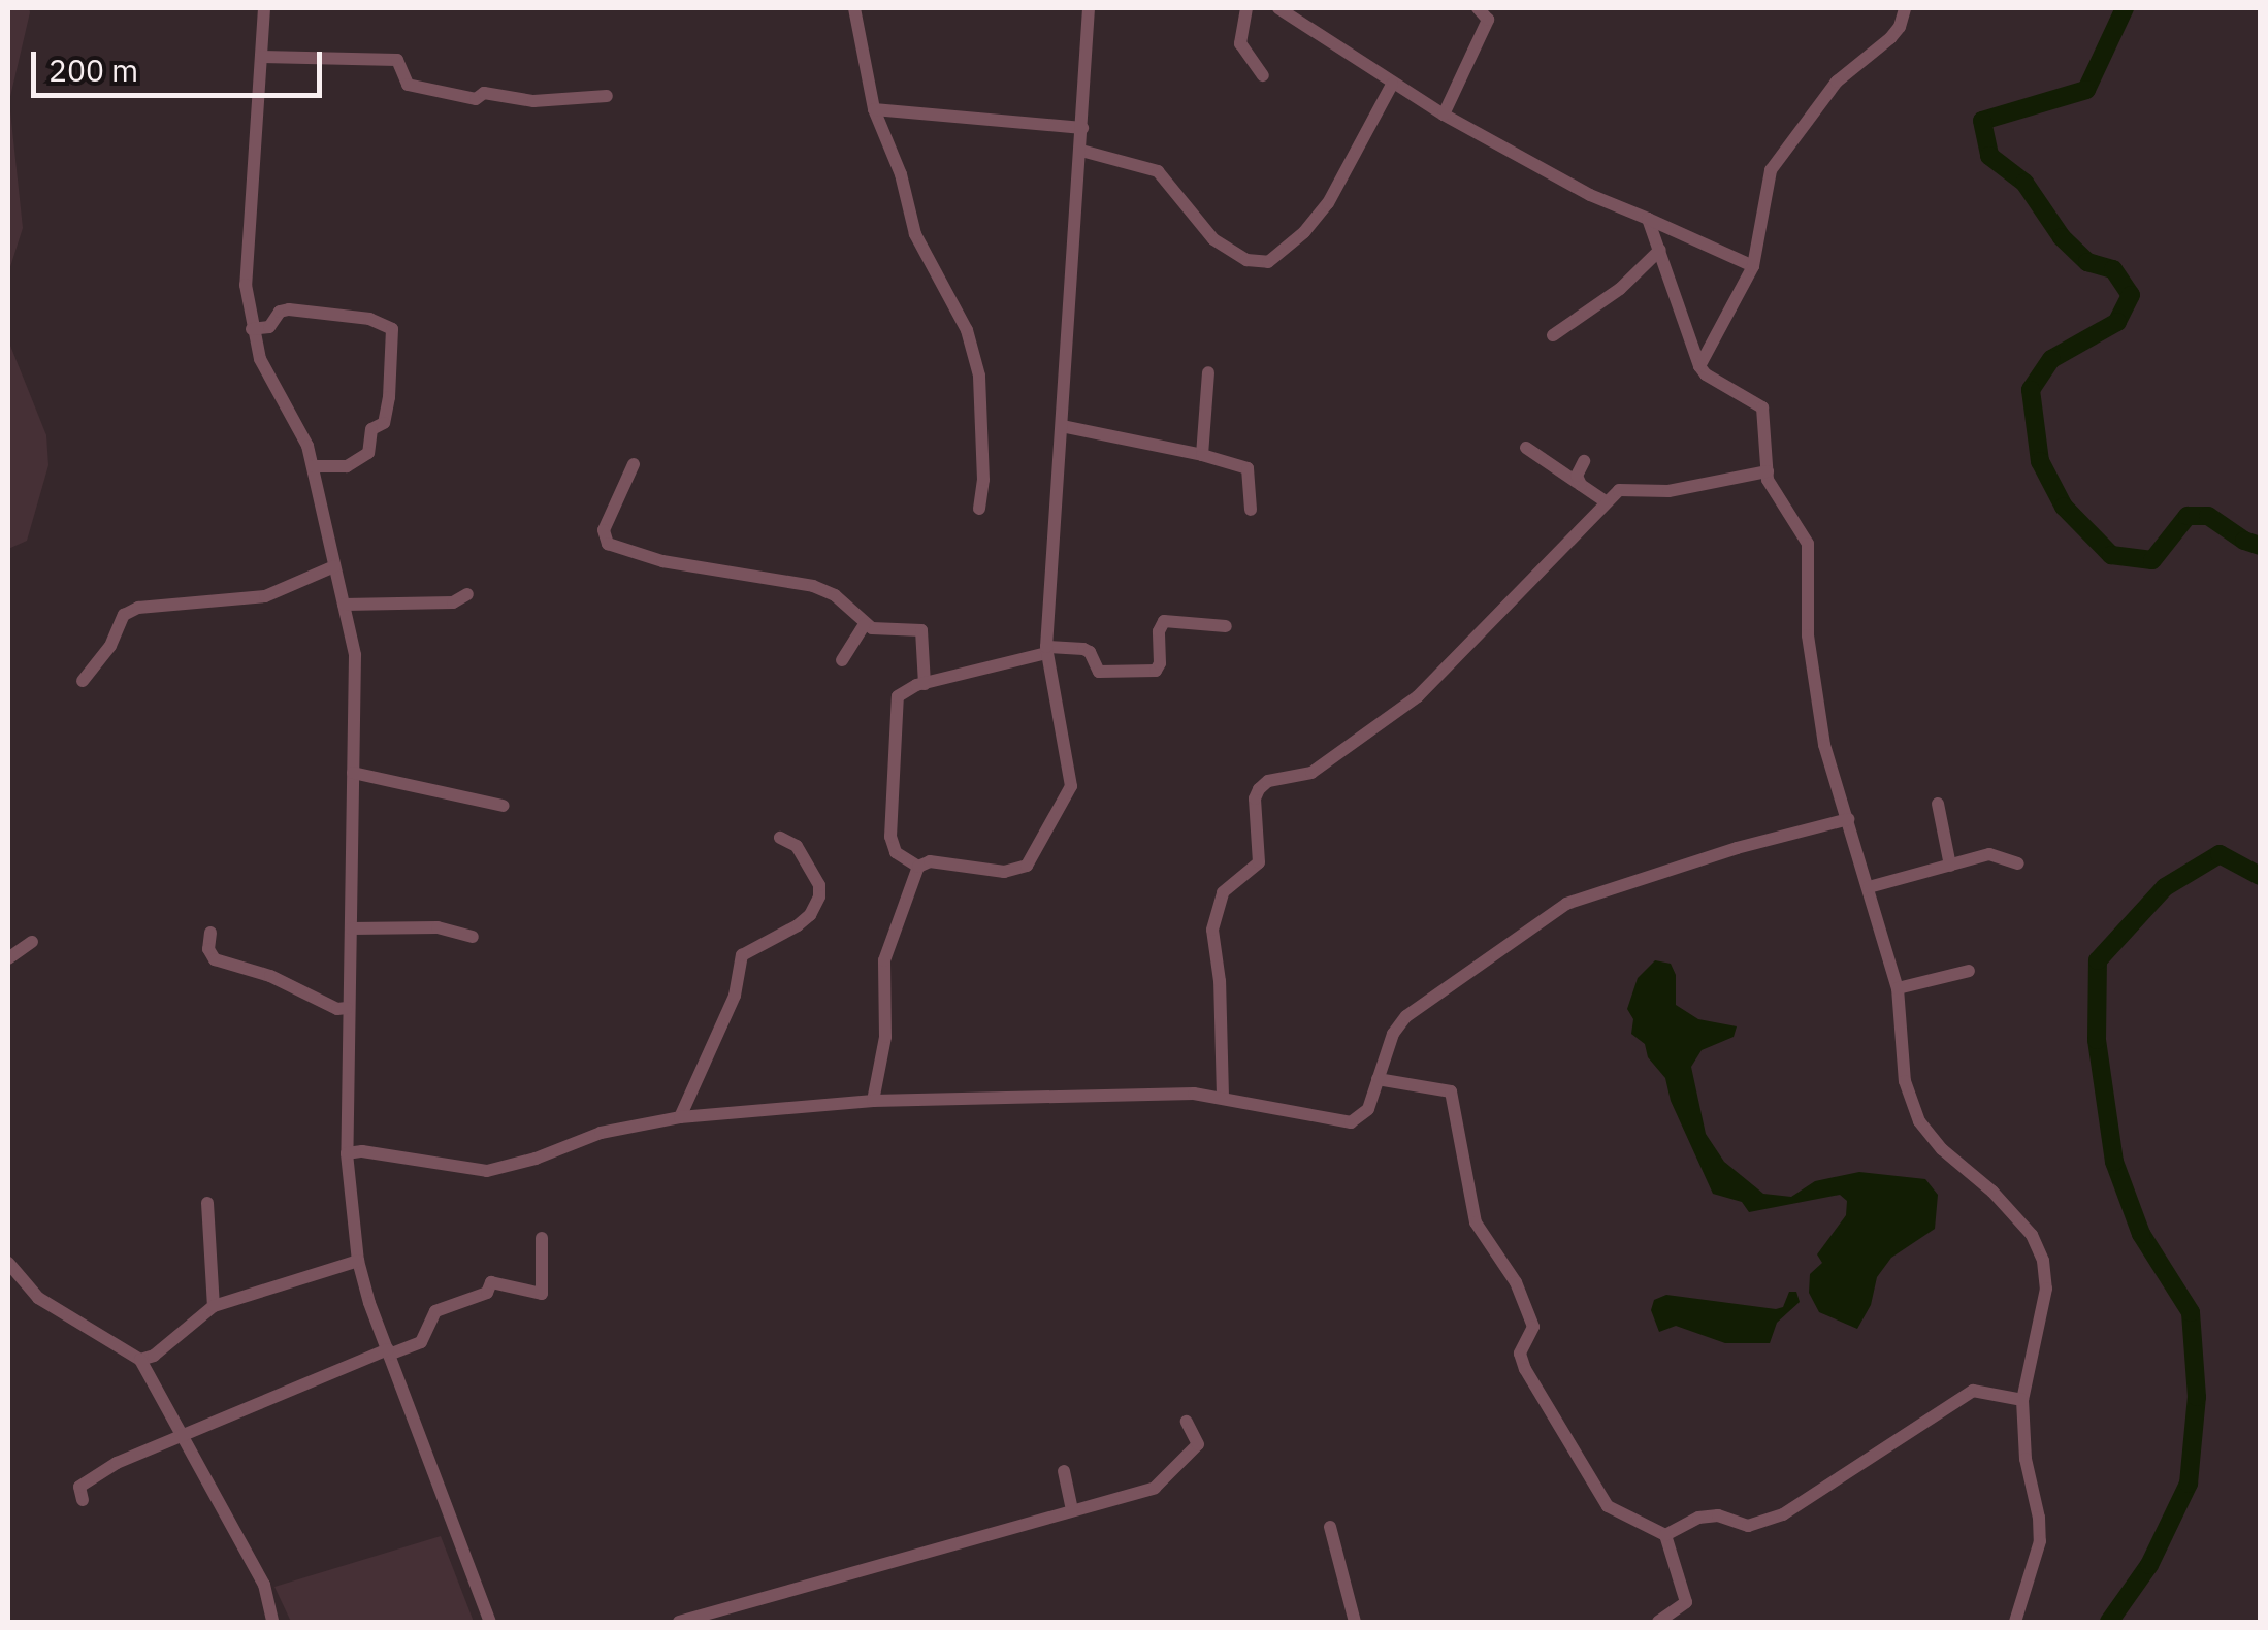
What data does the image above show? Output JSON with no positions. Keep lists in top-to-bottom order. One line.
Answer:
{"scale_bar":"200 m"}
